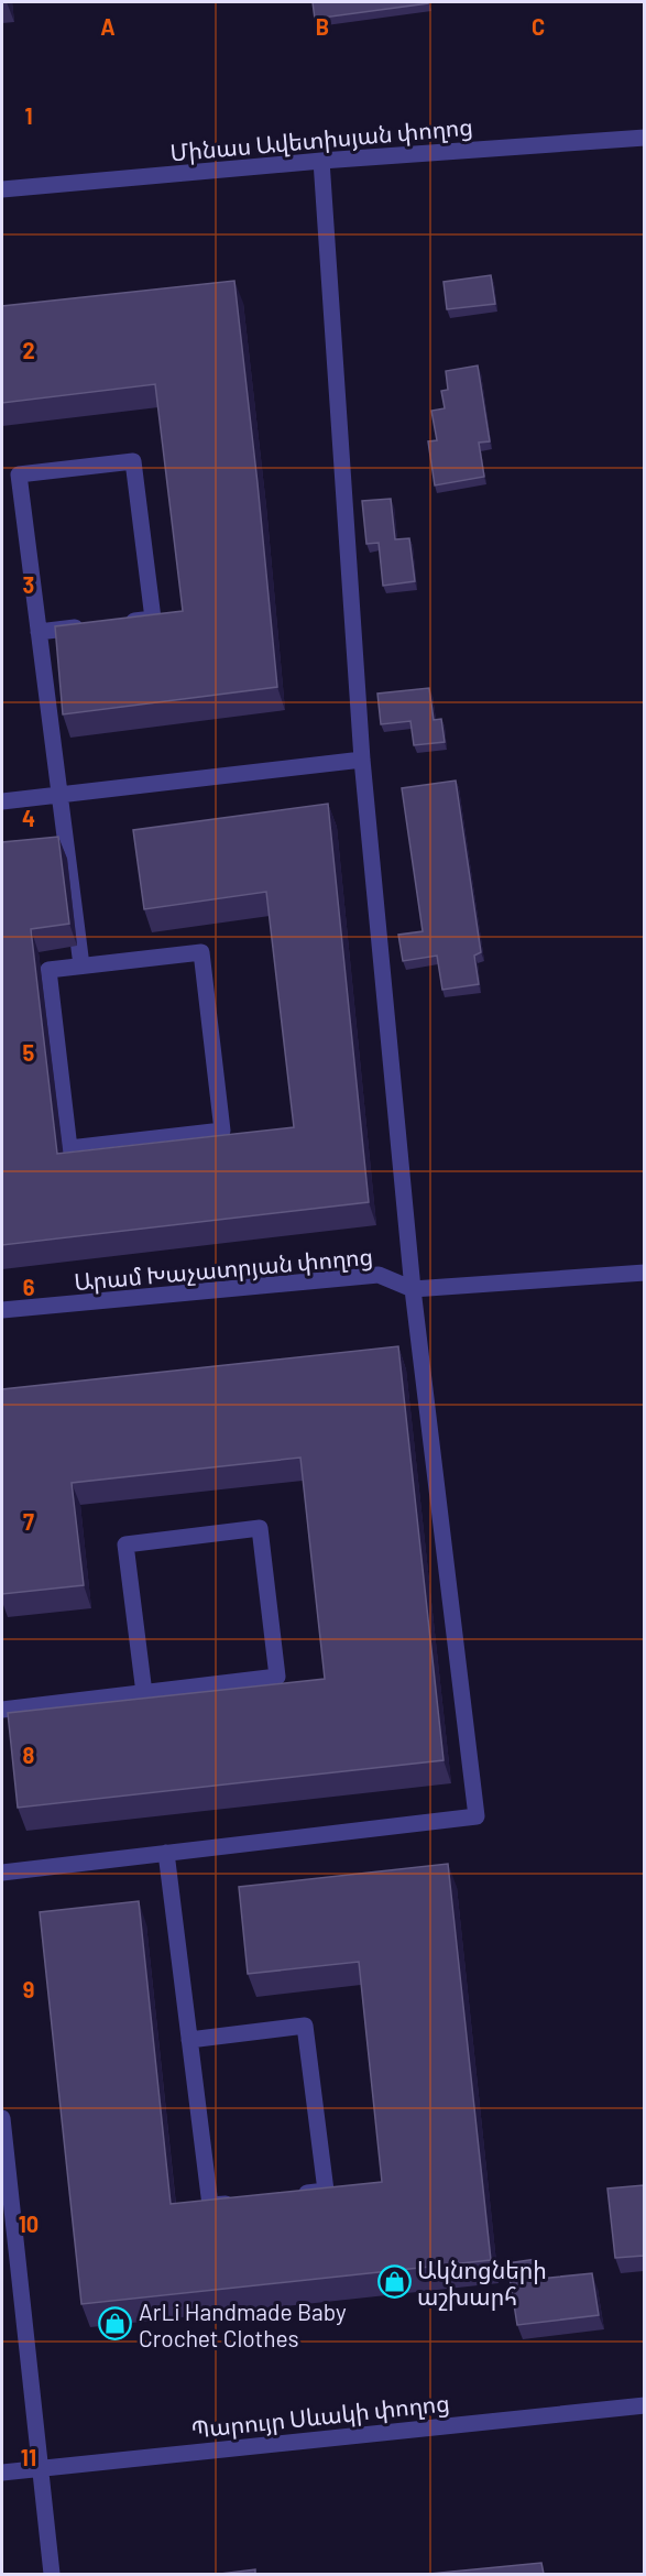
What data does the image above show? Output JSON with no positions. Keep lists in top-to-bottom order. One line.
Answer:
{"streets":{"street":["Մինաս Ավետիսյան փողոց","Արամ Խաչատրյան փողոց","Պարույր Սևակի փողոց"]},"places":{"shop":["Ակնոցների աշխարհ","ArLi Handmade Baby Crochet Clothes"]},"grid":{"columns":["A","B","C"],"rows":["1","2","3","4","5","6","7","8","9","10","11"]}}
